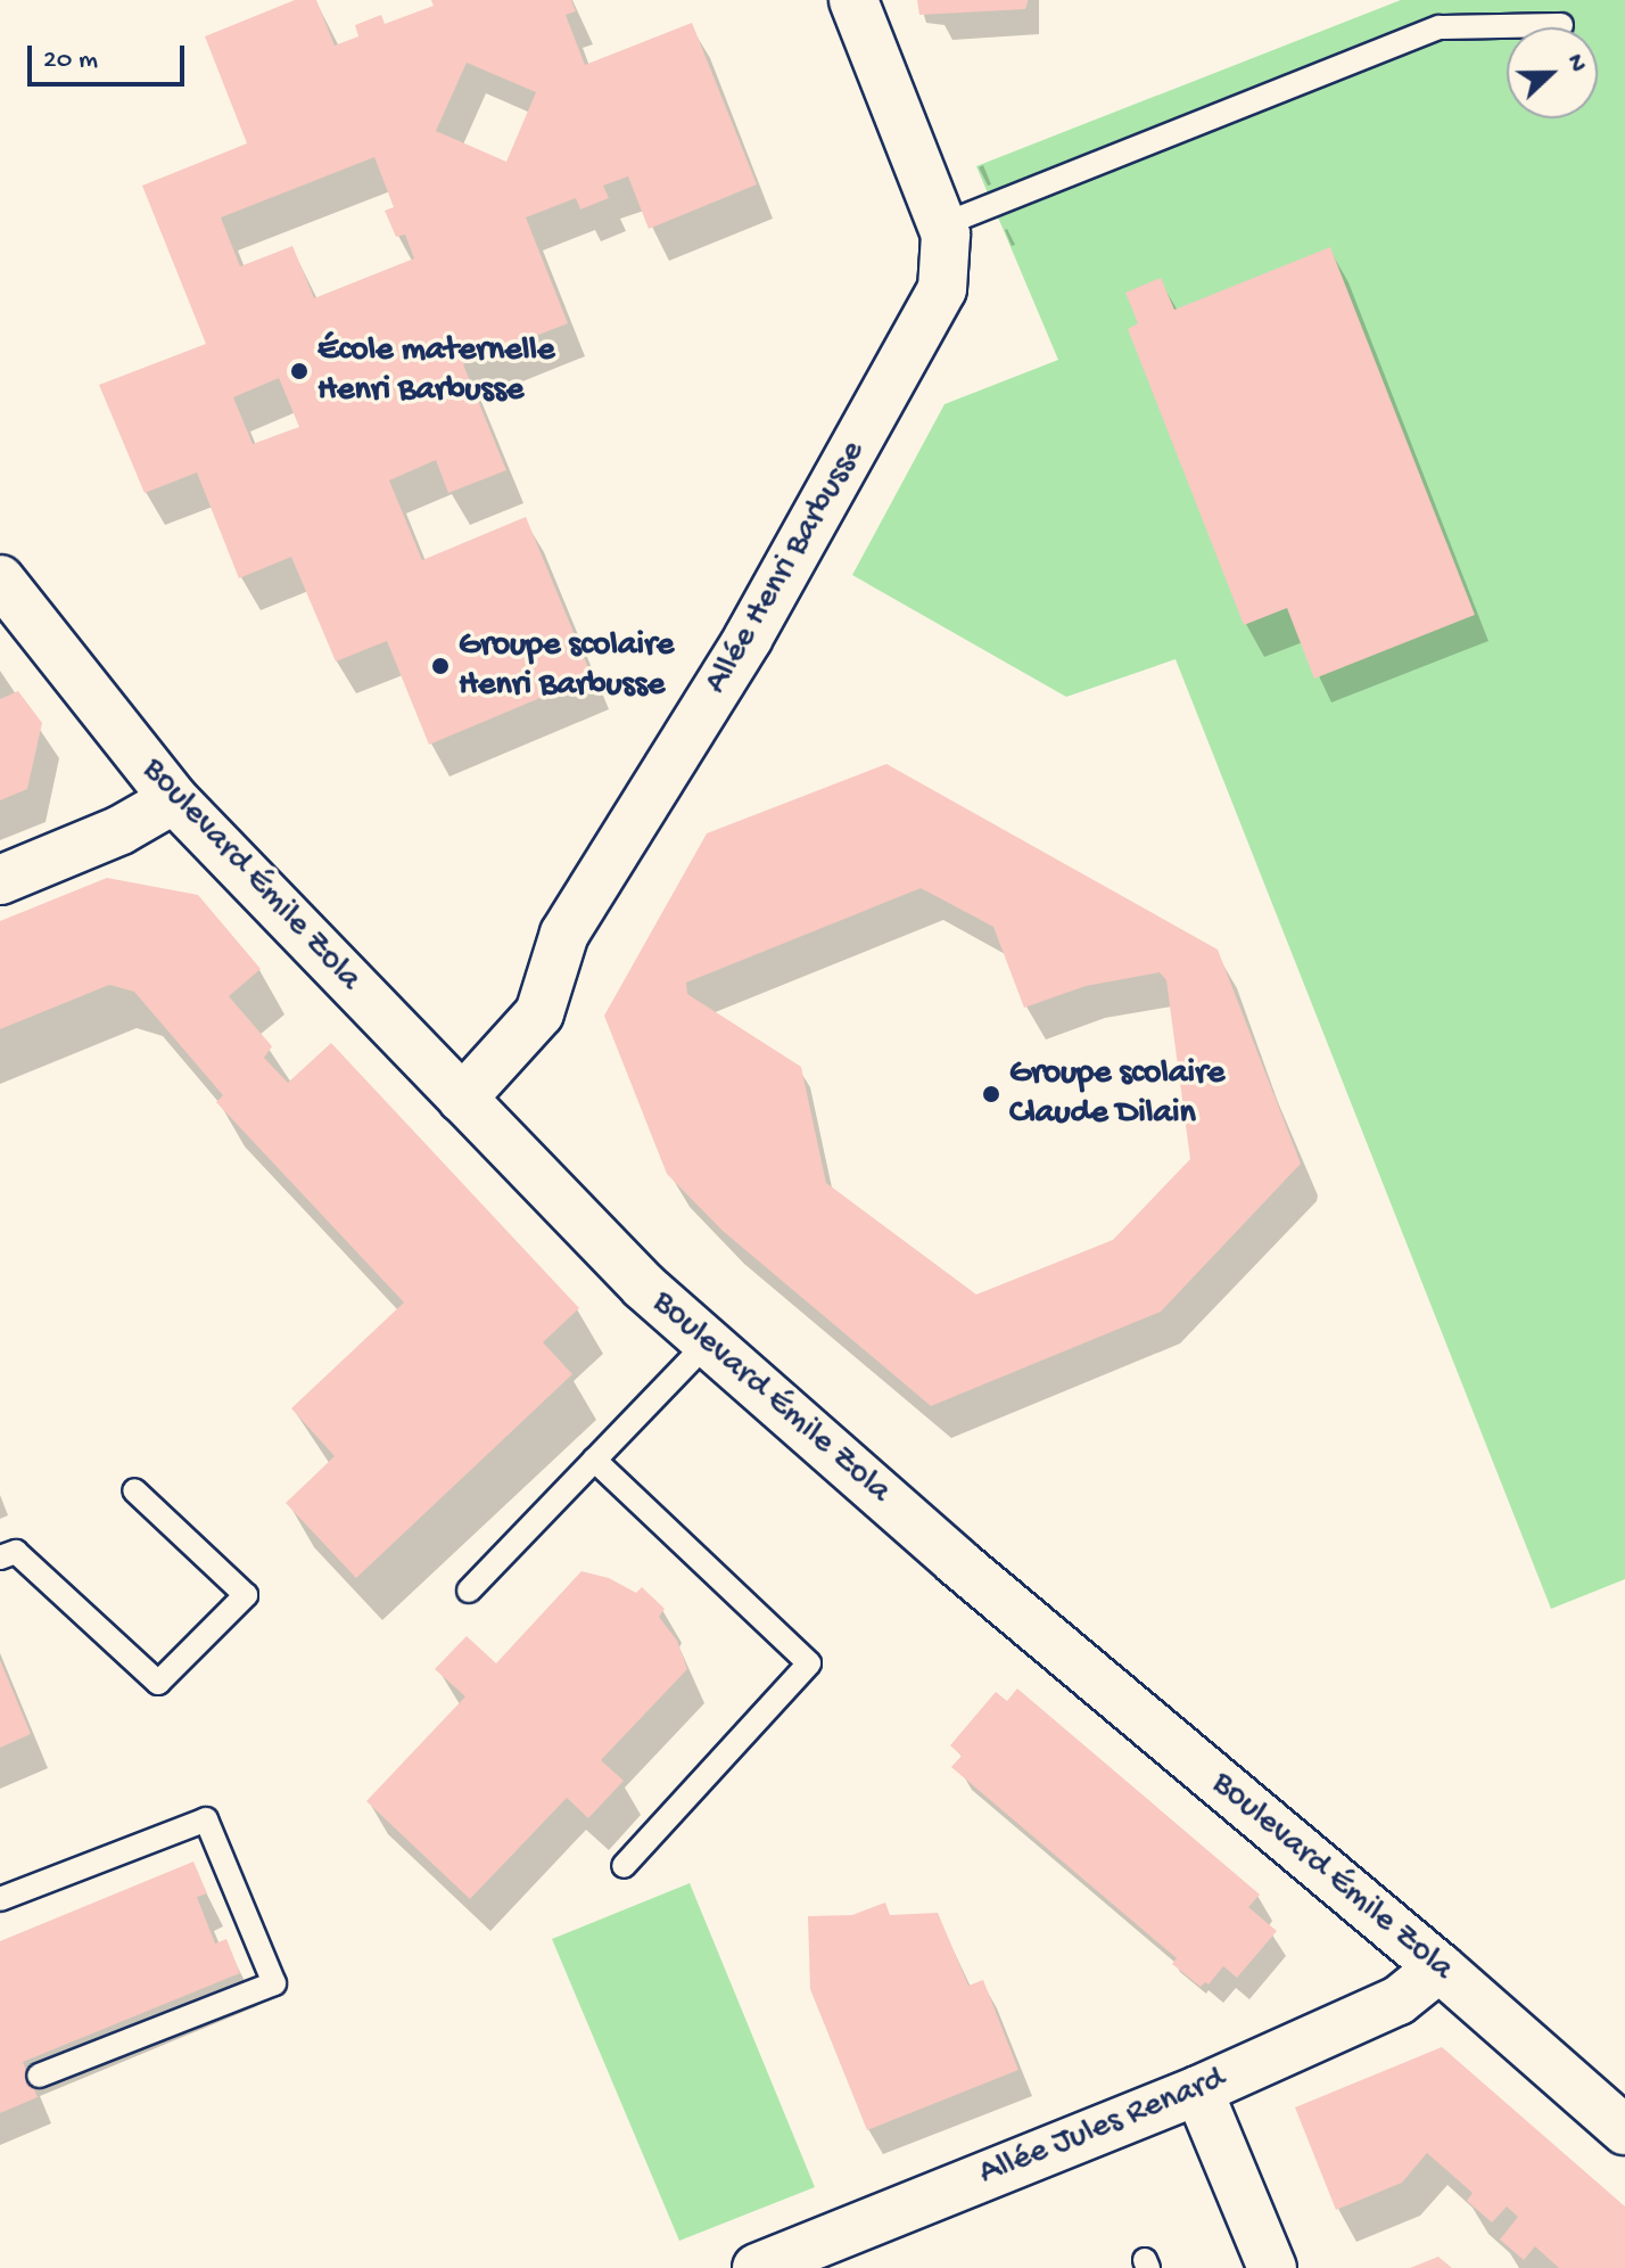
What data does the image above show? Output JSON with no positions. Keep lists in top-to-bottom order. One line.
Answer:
{"streets":{"street":["Allée Henri Barbusse","Boulevard Émile Zola","Allée Jules Renard"]},"crossings":[["Allée Henri Barbusse","Boulevard Émile Zola"],["Boulevard Émile Zola","Allée Jules Renard"]],"places":["École maternelle Henri Barbusse","Groupe scolaire Henri Barbusse","Groupe scolaire Claude Dilain"],"scale_bar":"20 m","north":"right"}
